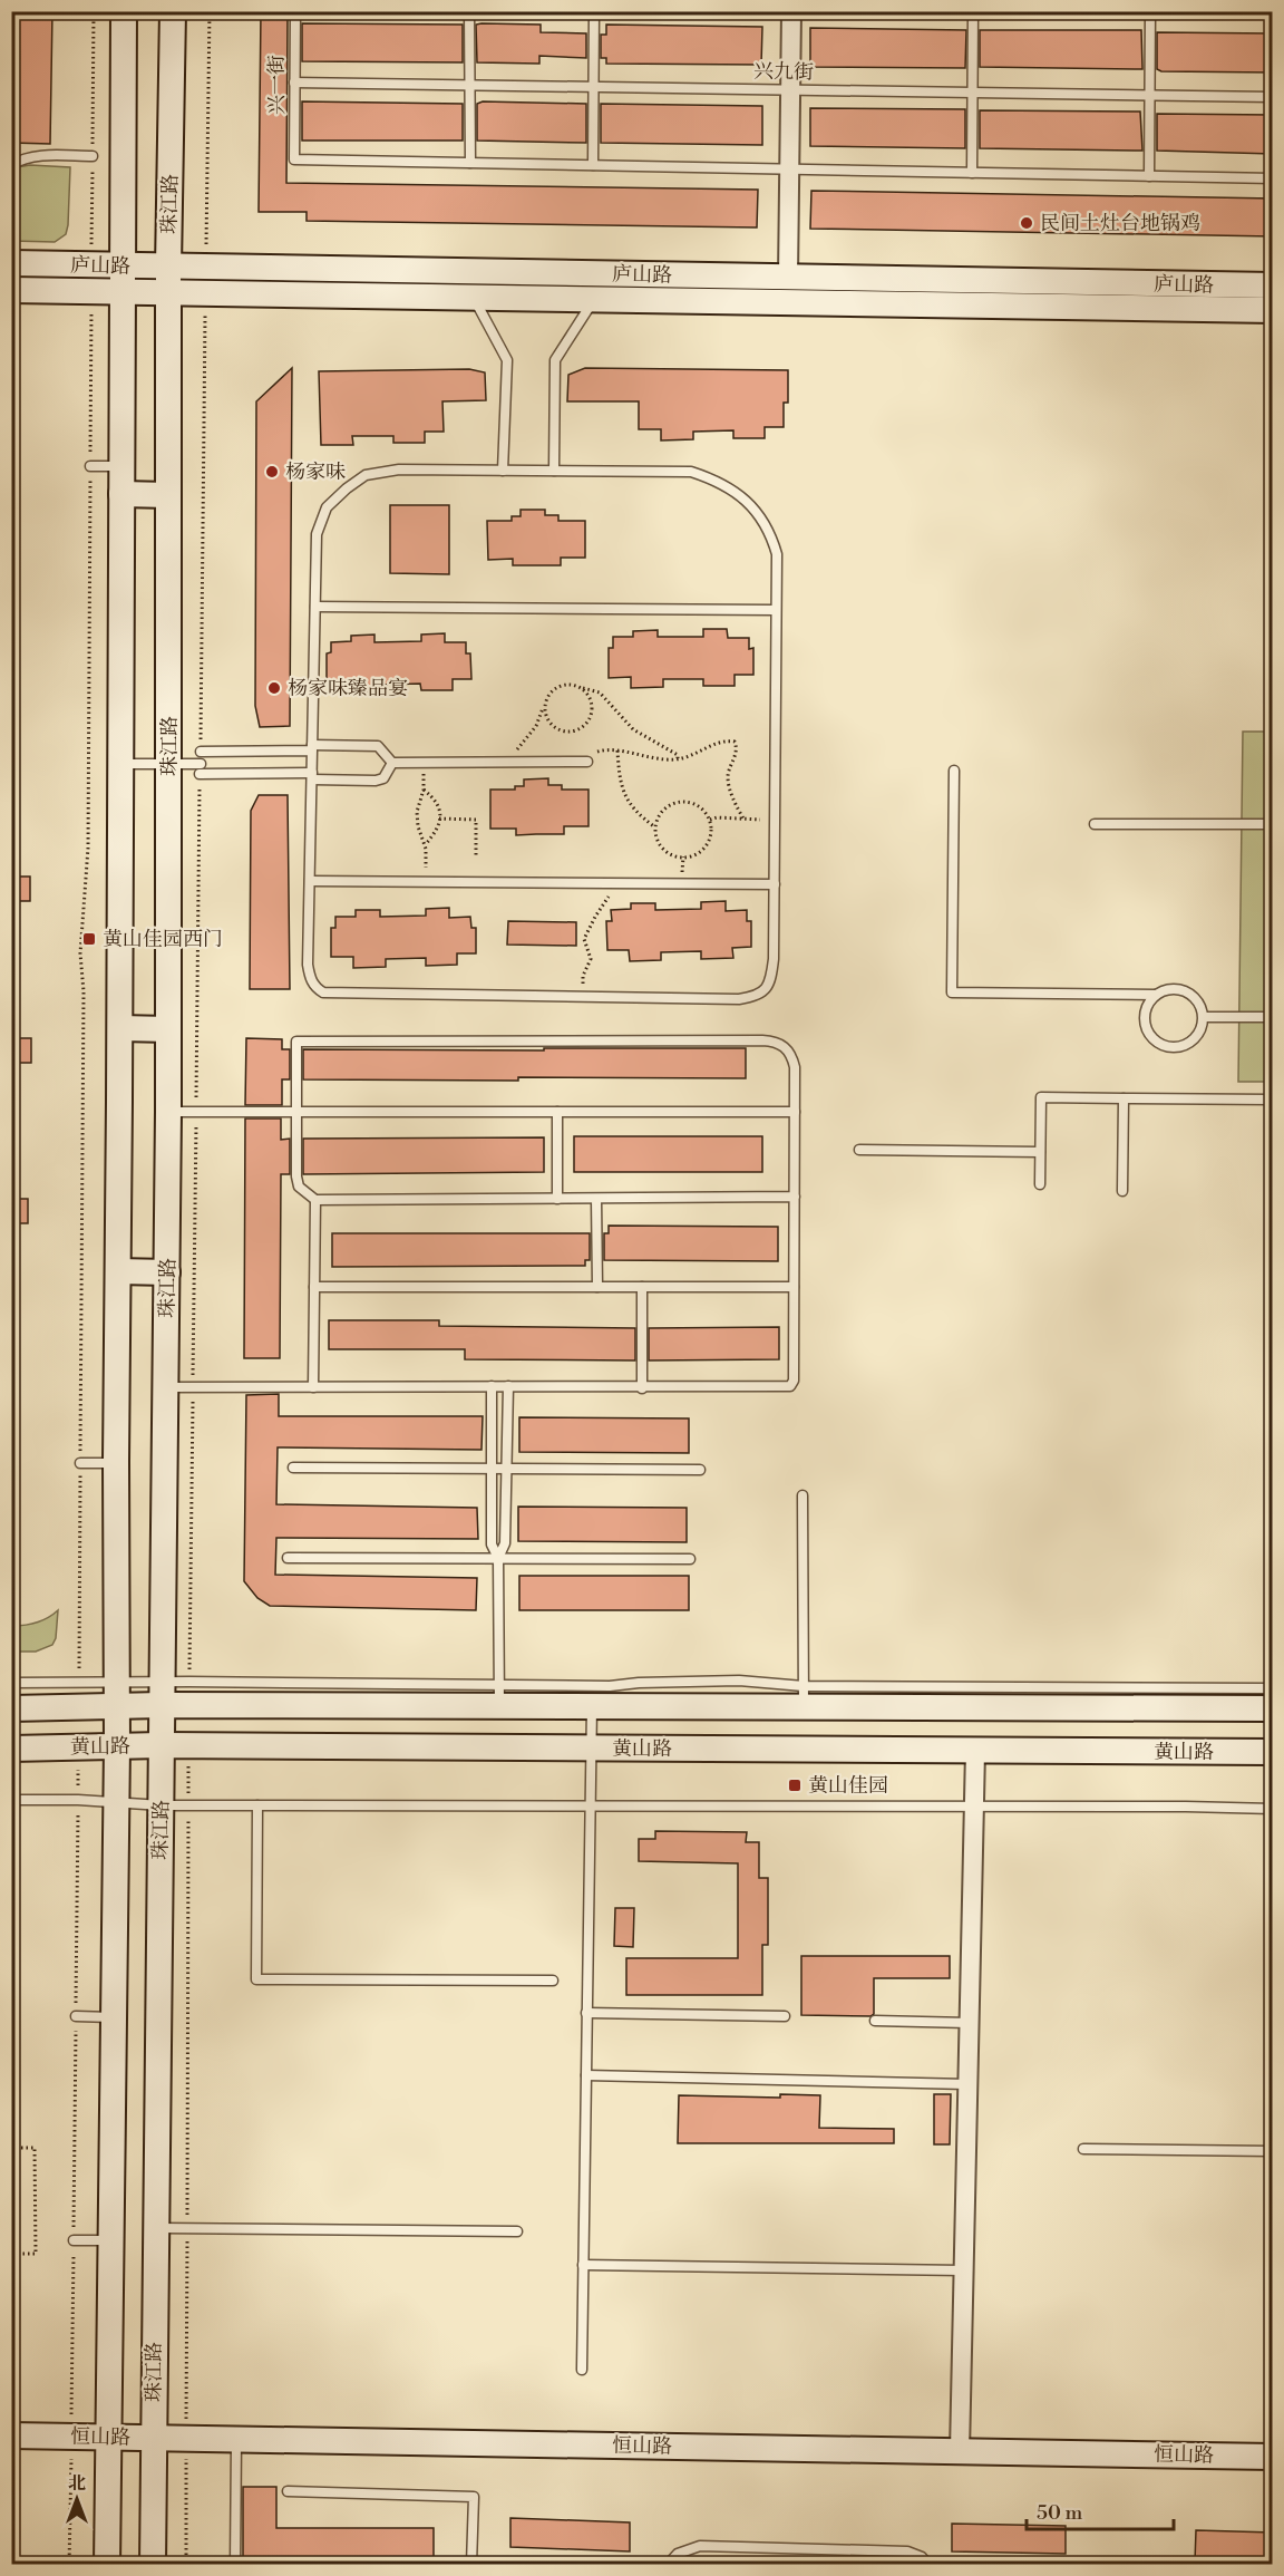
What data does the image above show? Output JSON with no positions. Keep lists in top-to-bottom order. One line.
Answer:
{"streets":{"street":["珠江路","庐山路","黄山路","恒山路"],"lane":["兴九街","兴一街"]},"crossings":[["兴九街","兴一街"],["珠江路","庐山路"],["珠江路","黄山路"],["珠江路","恒山路"]],"places":{"other":["民间土灶台地锅鸡","杨家味","杨家味臻品宴"],"transit":["黄山佳园西门","黄山佳园"]},"scale_bar":"50 m","north":"top"}
